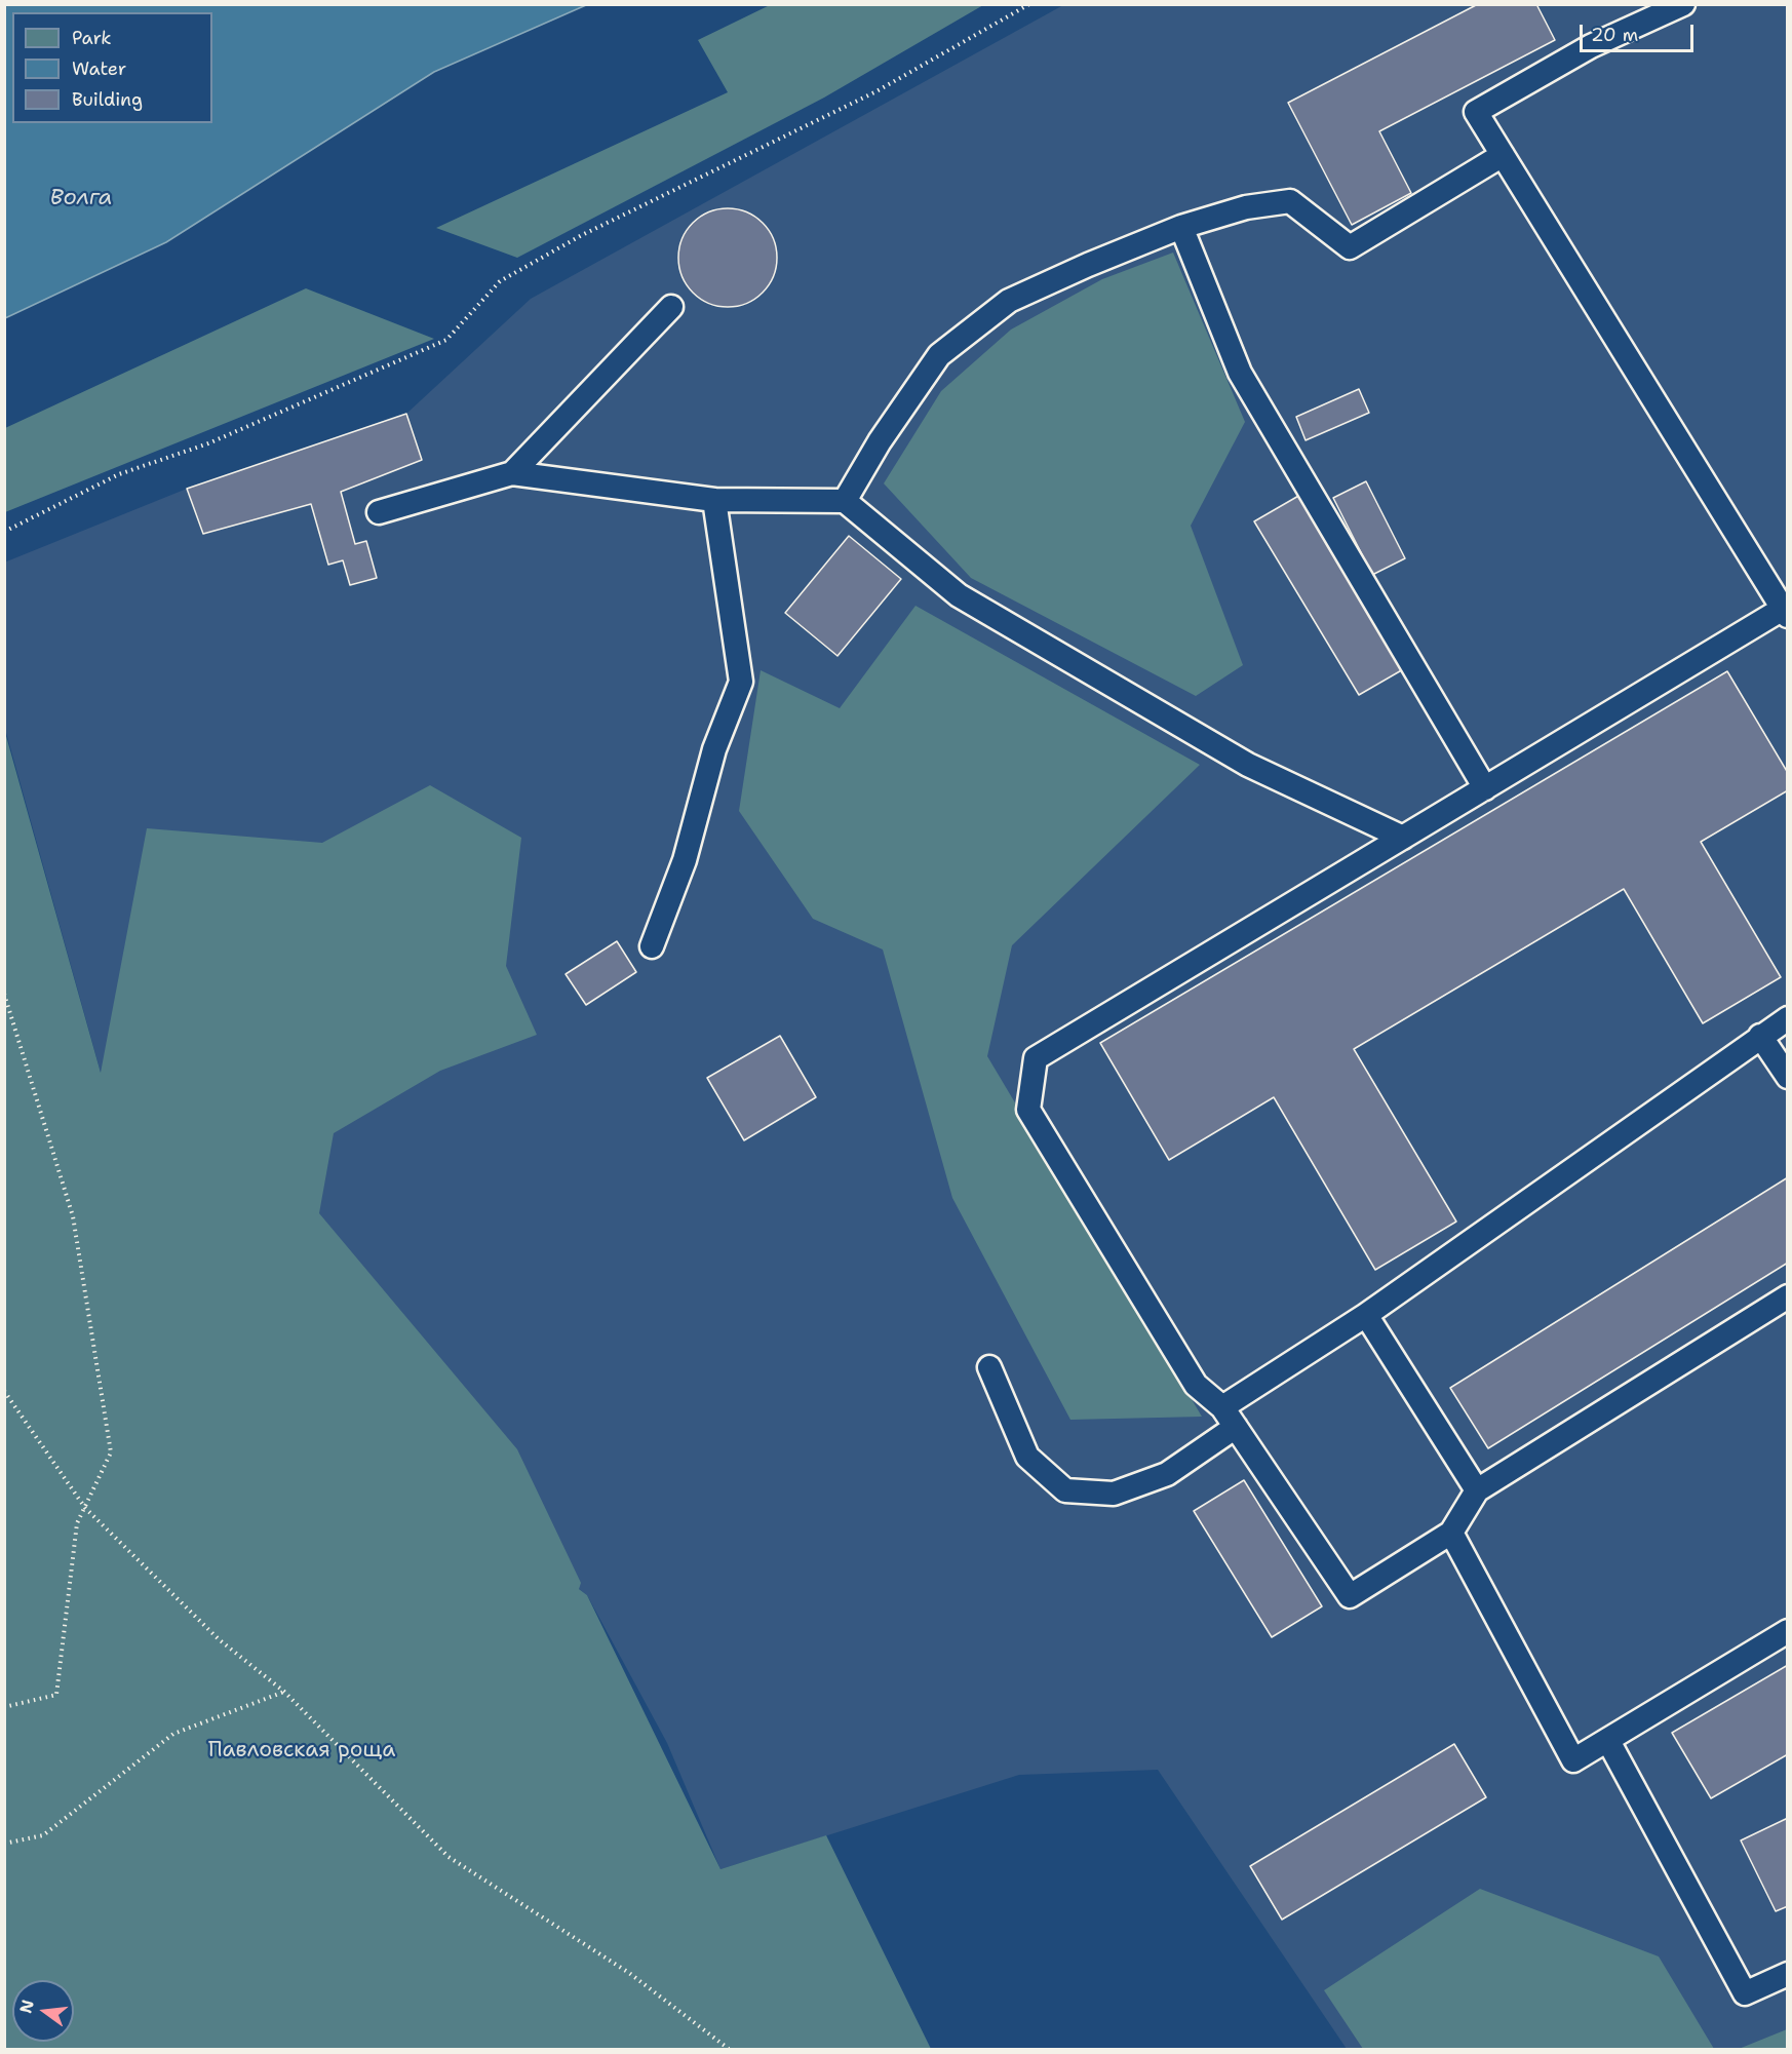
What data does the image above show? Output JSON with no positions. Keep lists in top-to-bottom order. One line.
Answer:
{"water":["Волга"],"parks":["Павловская роща"],"legend":["Park","Water","Building"],"scale_bar":"20 m","north":"left"}
